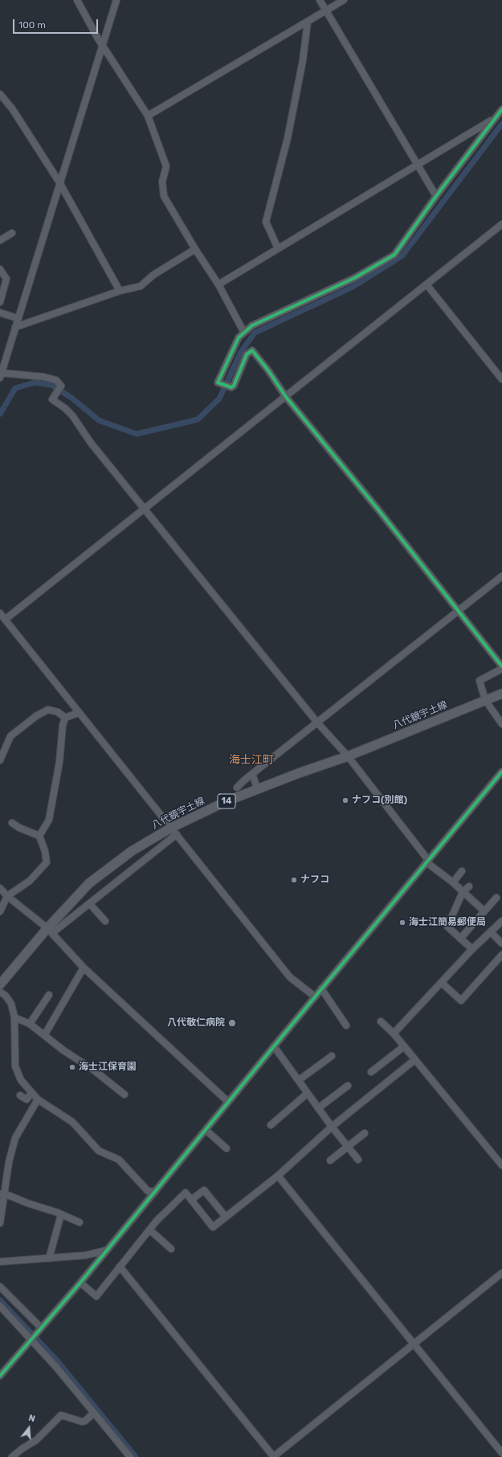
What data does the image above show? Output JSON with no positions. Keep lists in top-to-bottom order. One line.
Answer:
{"streets":{"main road":["八代鏡宇土線","14"]},"districts":["海士江町"],"places":["ナフコ(別館)","ナフコ","海士江簡易郵便局","八代敬仁病院","海士江保育園"],"scale_bar":"100 m","north":"top"}
